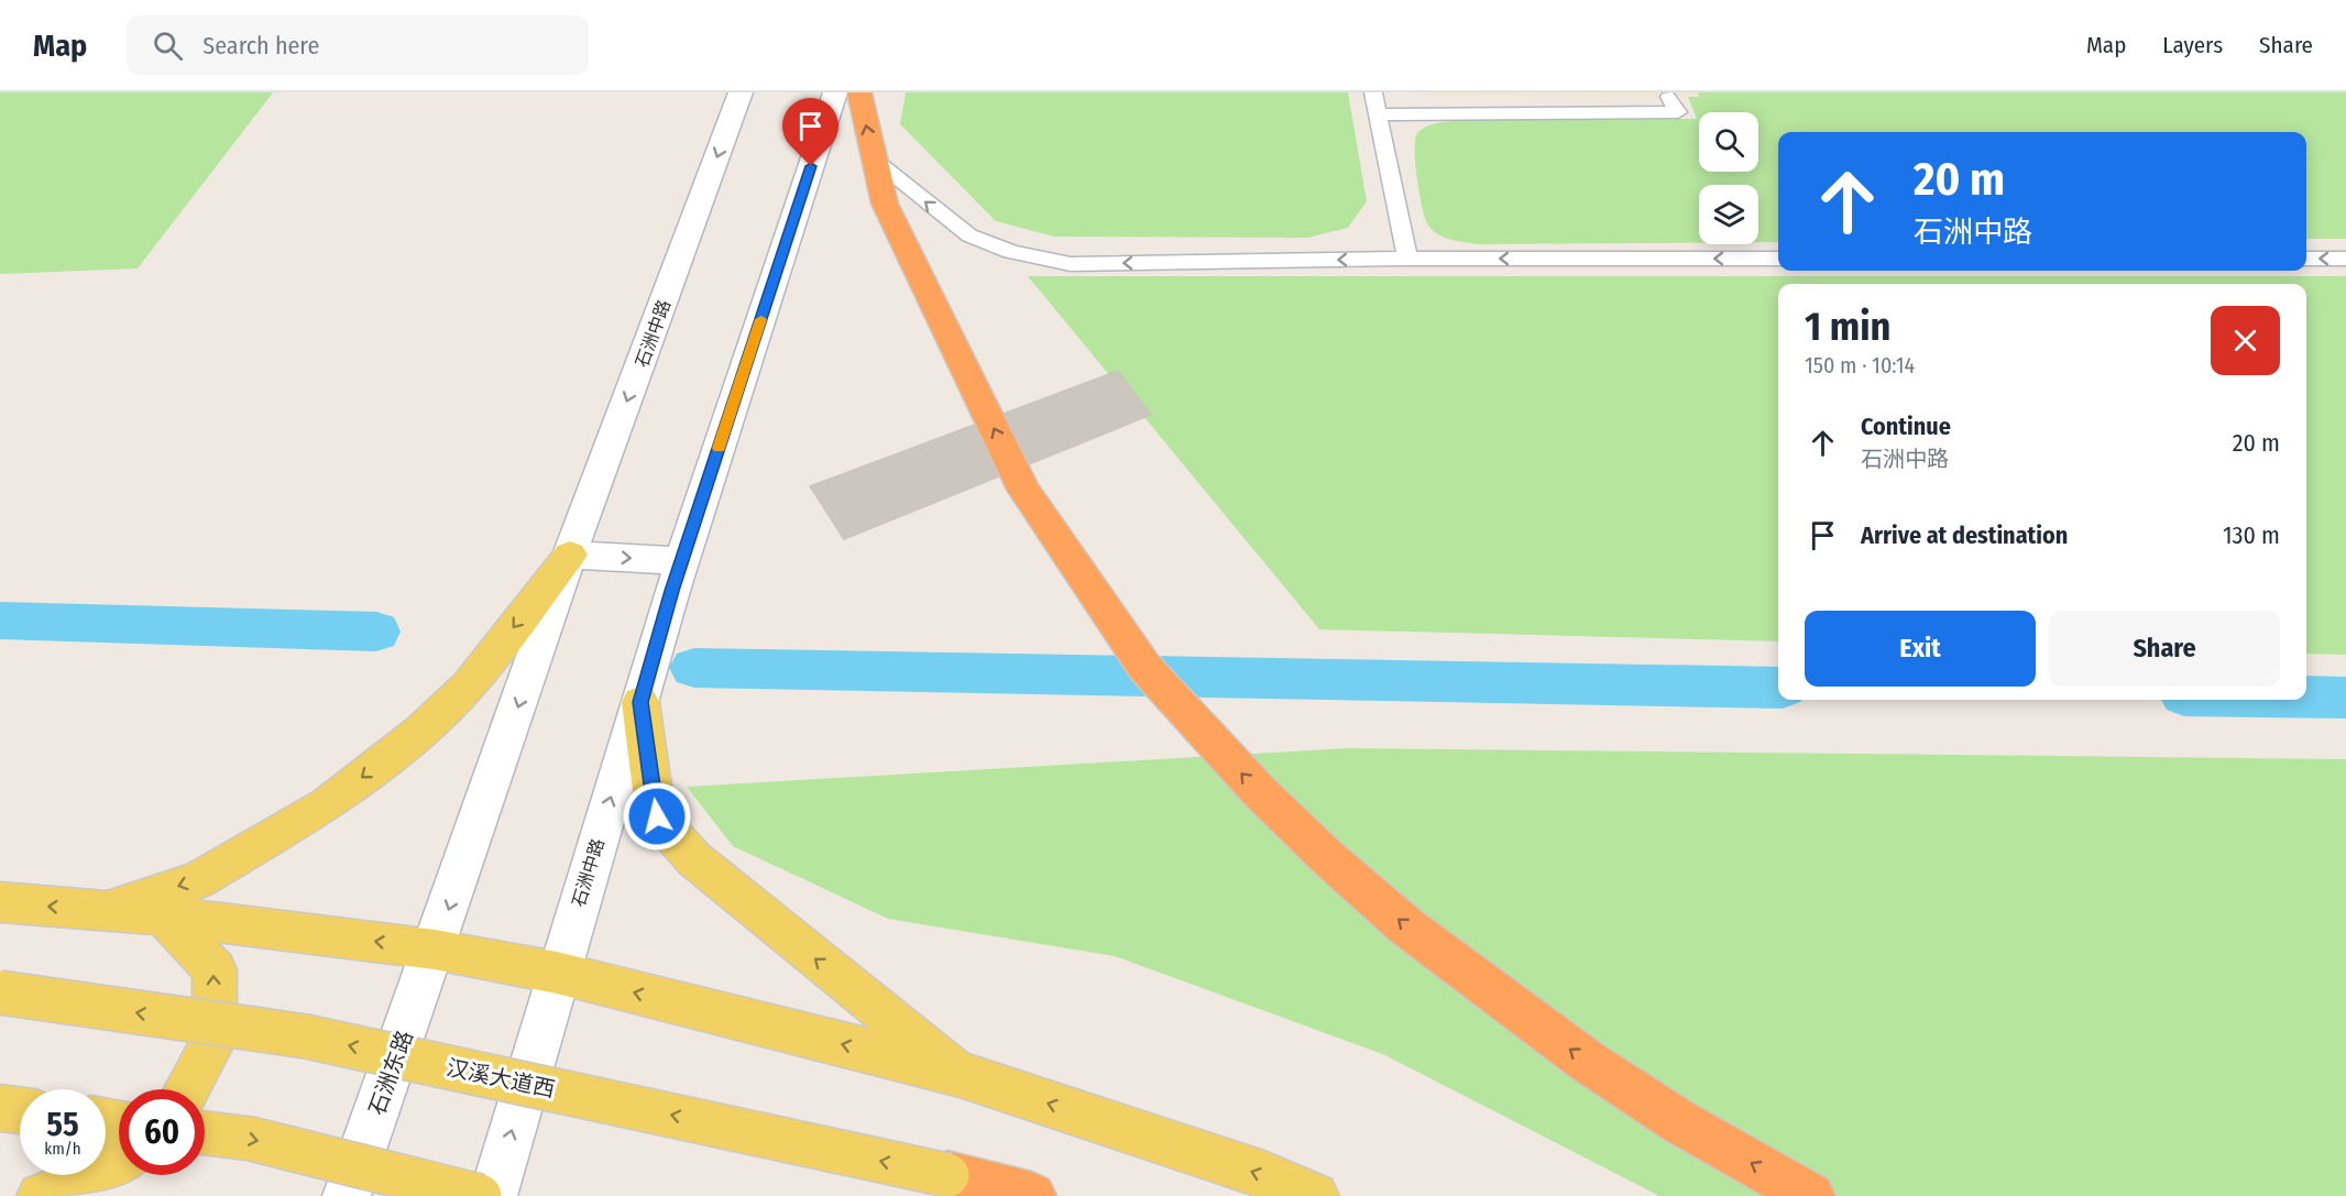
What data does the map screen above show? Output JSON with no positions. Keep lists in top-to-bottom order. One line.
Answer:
{"streets":{"main road":["石洲中路","石洲东路","汉溪大道西"]},"crossings":[["石洲中路","石洲东路"]],"page":{"header":"Map","search":"Search here","nav":["Map","Layers","Share"],"turn":["20 m","石洲中路"],"heading":["1 min","150 m · 10:14"],"list":[{"name":"Continue","note":"石洲中路","value":"20 m"},{"name":"Arrive at destination","value":"130 m"}],"buttons":["Exit","Share"],"speed":"55 km/h","limit":"60"}}
